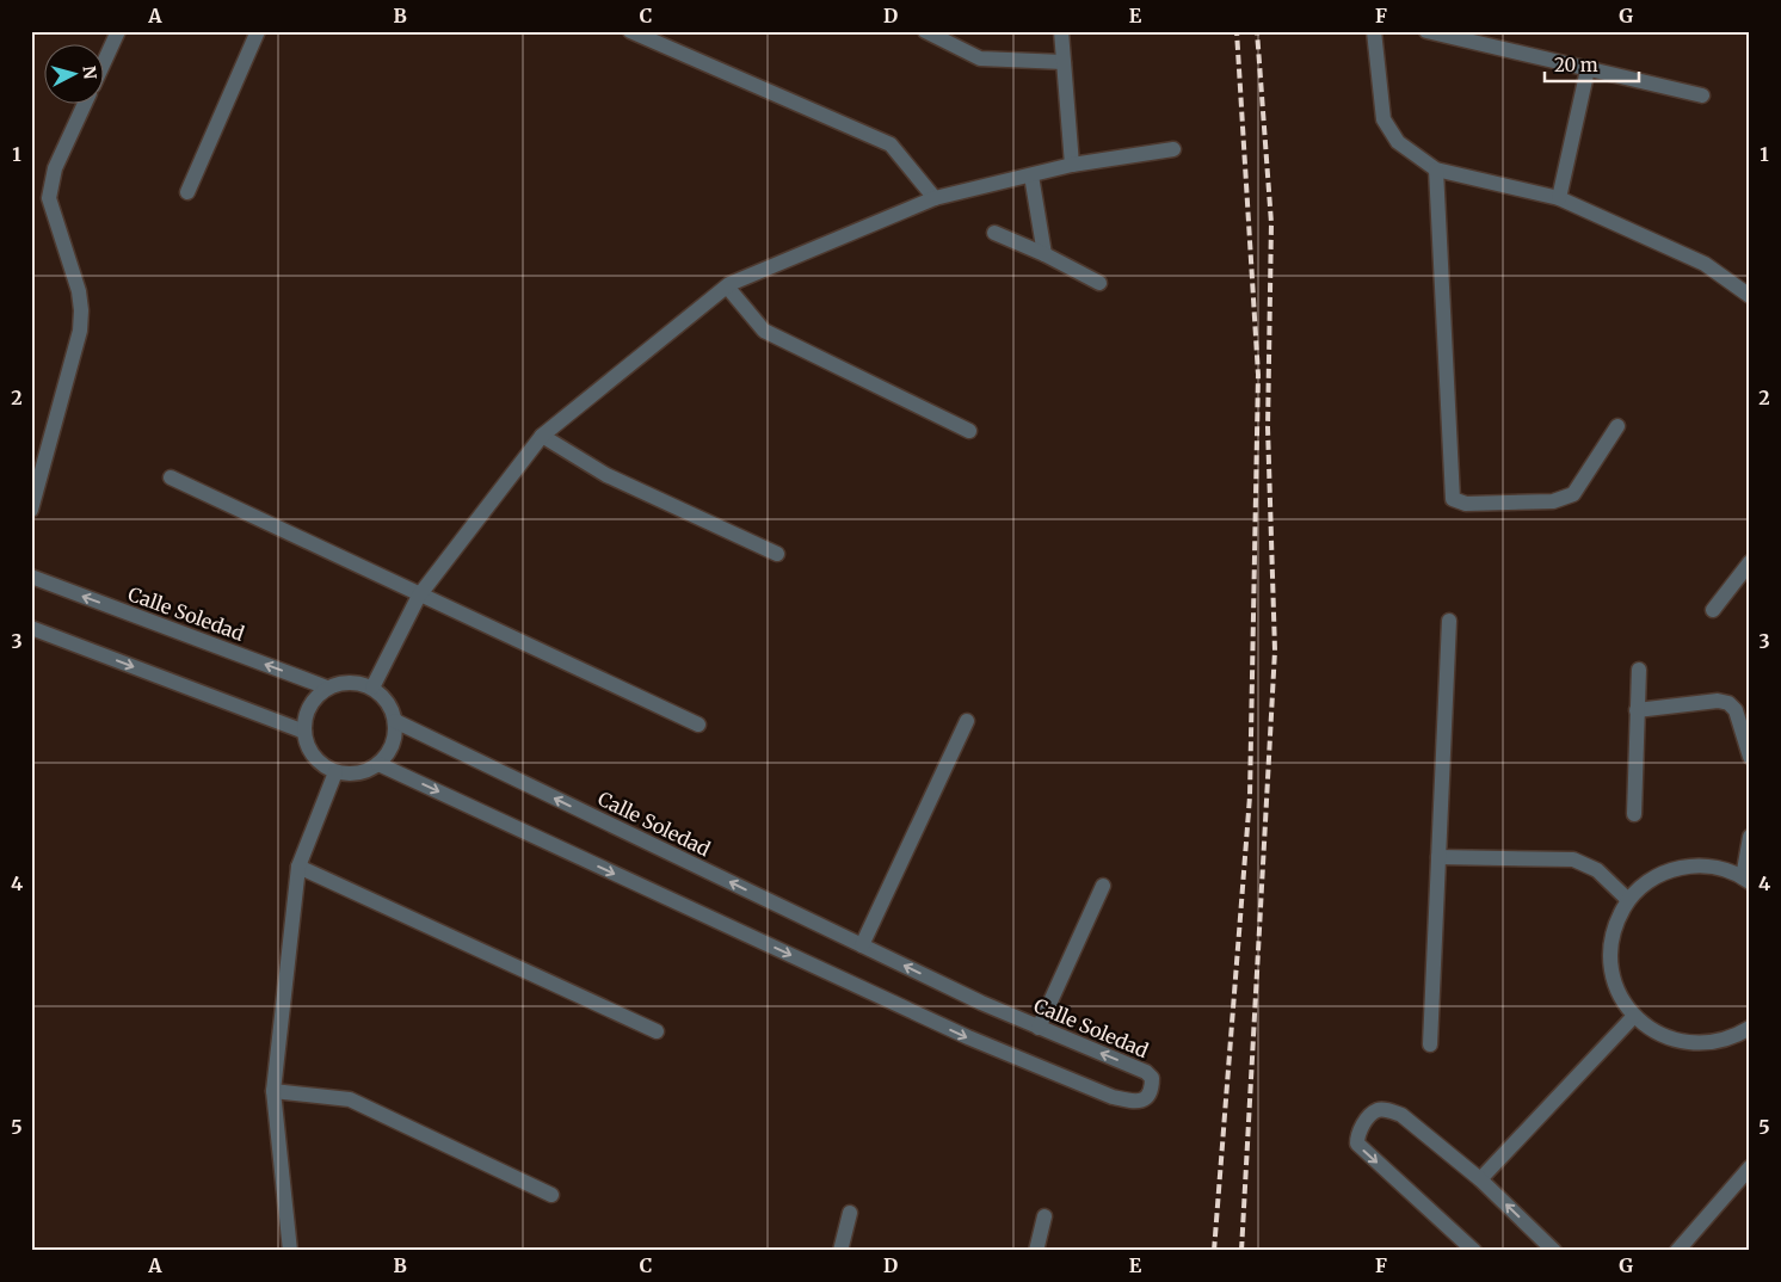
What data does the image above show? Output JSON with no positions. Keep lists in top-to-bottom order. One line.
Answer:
{"streets":{"street":["Calle Soledad"]},"scale_bar":"20 m","north":"right","grid":{"columns":["A","B","C","D","E","F","G"],"rows":["1","2","3","4","5"]}}
